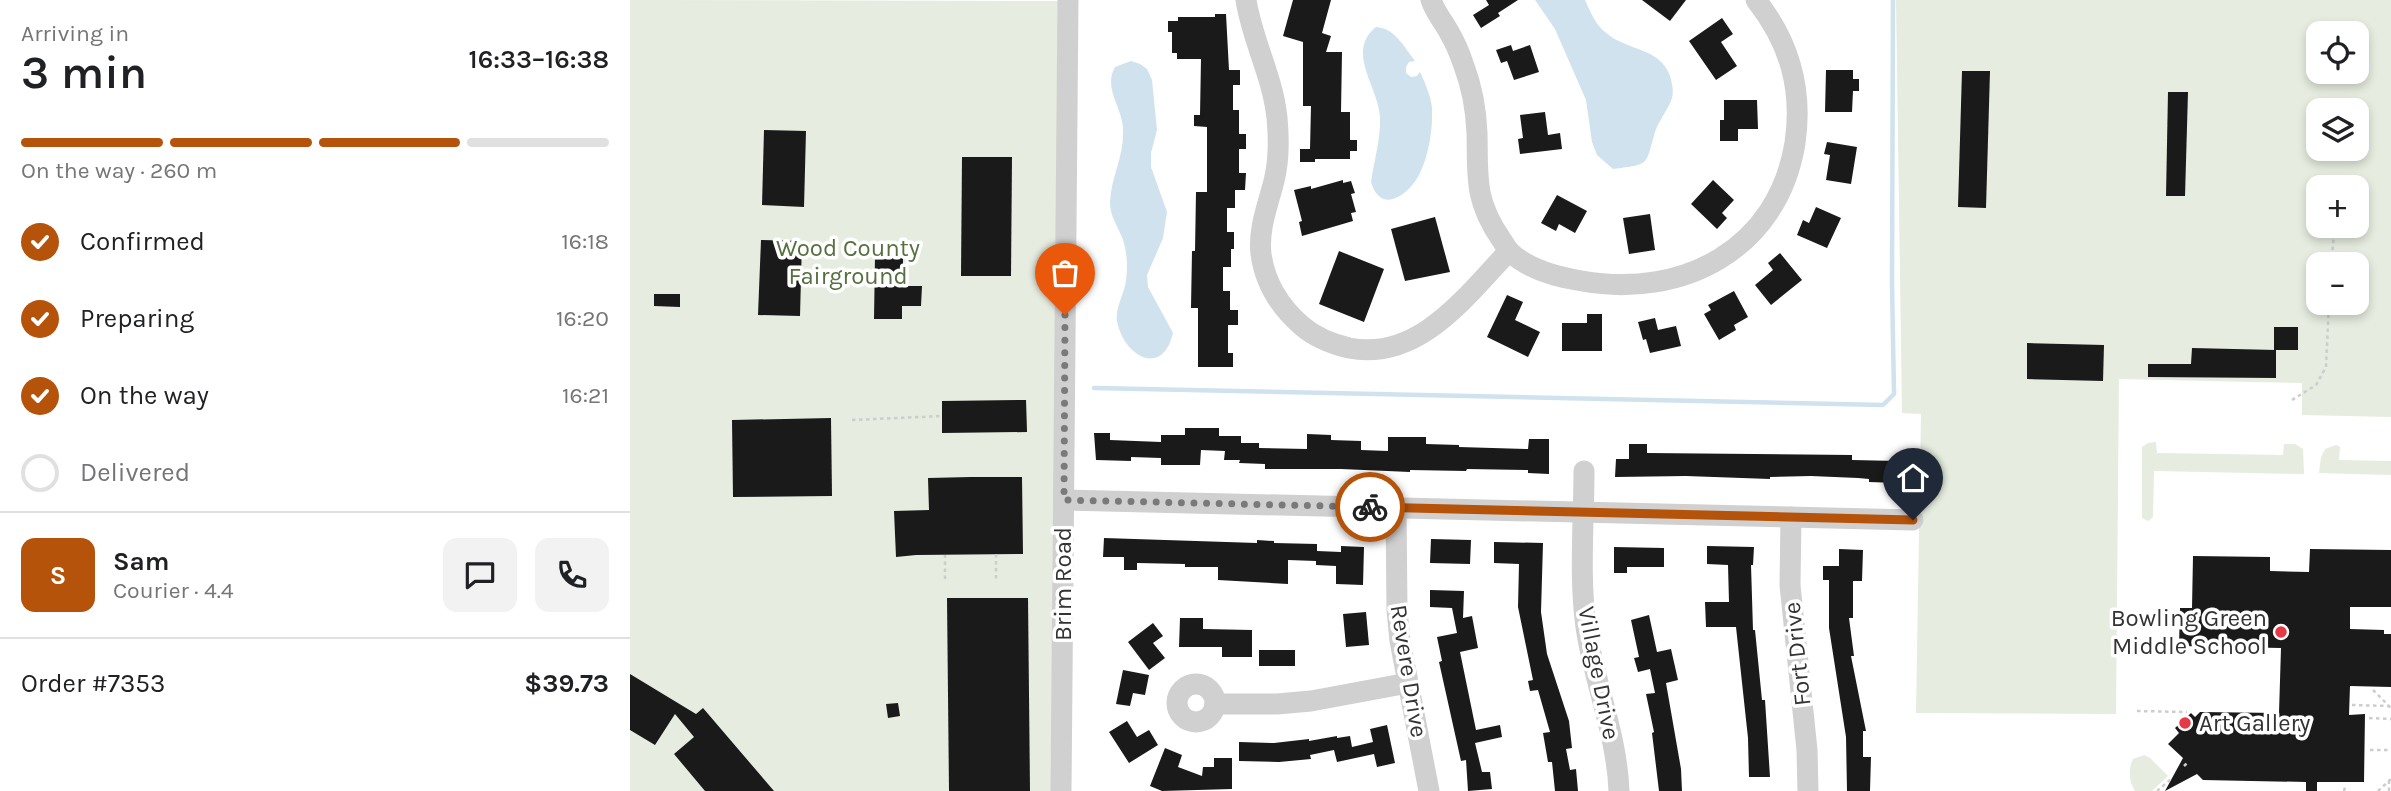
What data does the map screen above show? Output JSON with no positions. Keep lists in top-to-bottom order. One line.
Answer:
{"streets":{"street":["Brim Road","Fort Drive","Revere Drive","Village Drive"]},"parks":["Wood County Fairground"],"places":["Bowling Green Middle School","Art Gallery"],"page":{"heading":["3 min","Arriving in","16:33–16:38"],"panel":["Sam","Courier · 4.4","Order #7353","$39.73"],"map_buttons":["+","−"],"bar":"On the way · 260 m","list":[["Confirmed","16:18"],["Preparing","16:20"],["On the way","16:21"],"Delivered"],"round":"S"}}
